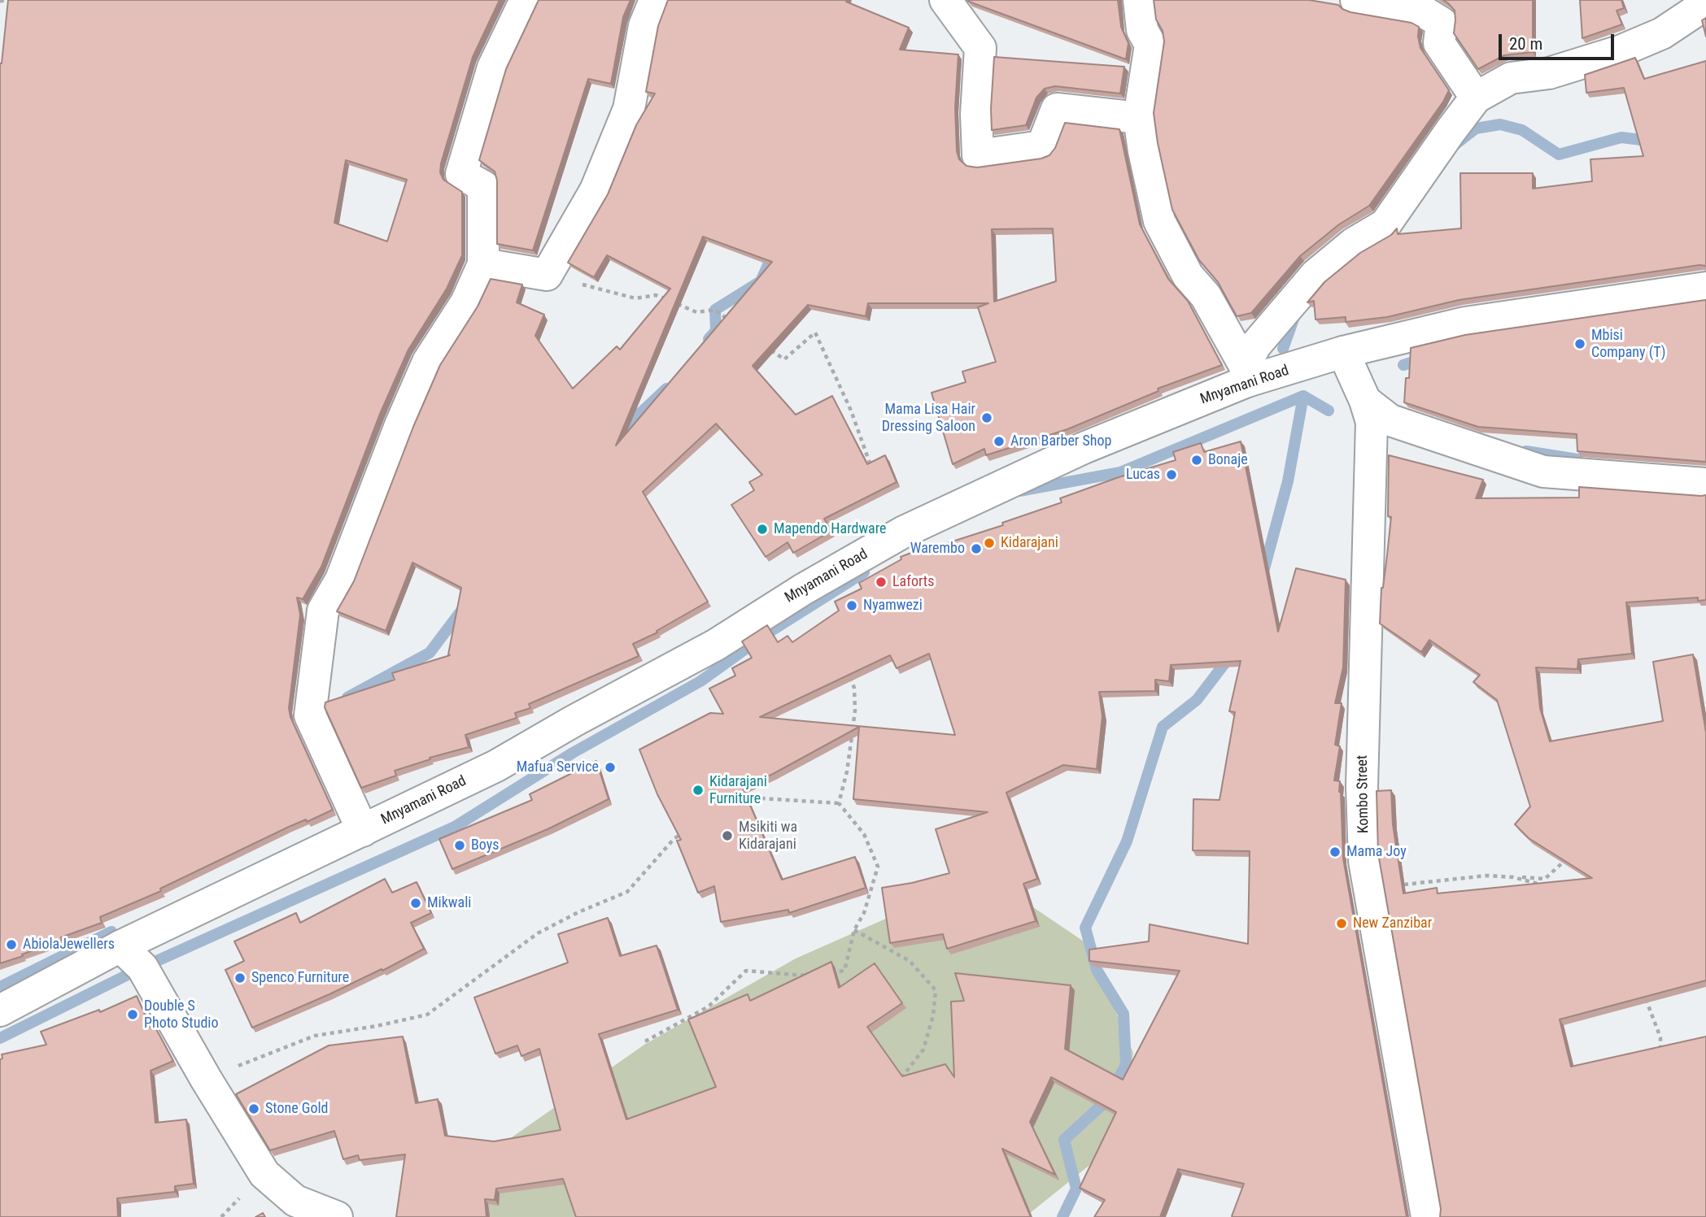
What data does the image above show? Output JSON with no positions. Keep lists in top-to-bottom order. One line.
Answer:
{"streets":{"street":["Mnyamani Road","Kombo Street"]},"crossings":[["Mnyamani Road","Kombo Street"]],"places":["Mbisi Company (T)","Mama Lisa Hair Dressing Saloon","Aron Barber Shop","Bonaje","Lucas","Mapendo Hardware","Kidarajani","Warembo","Laforts","Nyamwezi","Mafua Service","Kidarajani Furniture","Msikiti wa Kidarajani","Boys","Mama Joy","Mikwali","New Zanzibar","AbiolaJewellers","Spenco Furniture","Double S Photo Studio","Stone Gold"],"scale_bar":"20 m"}
